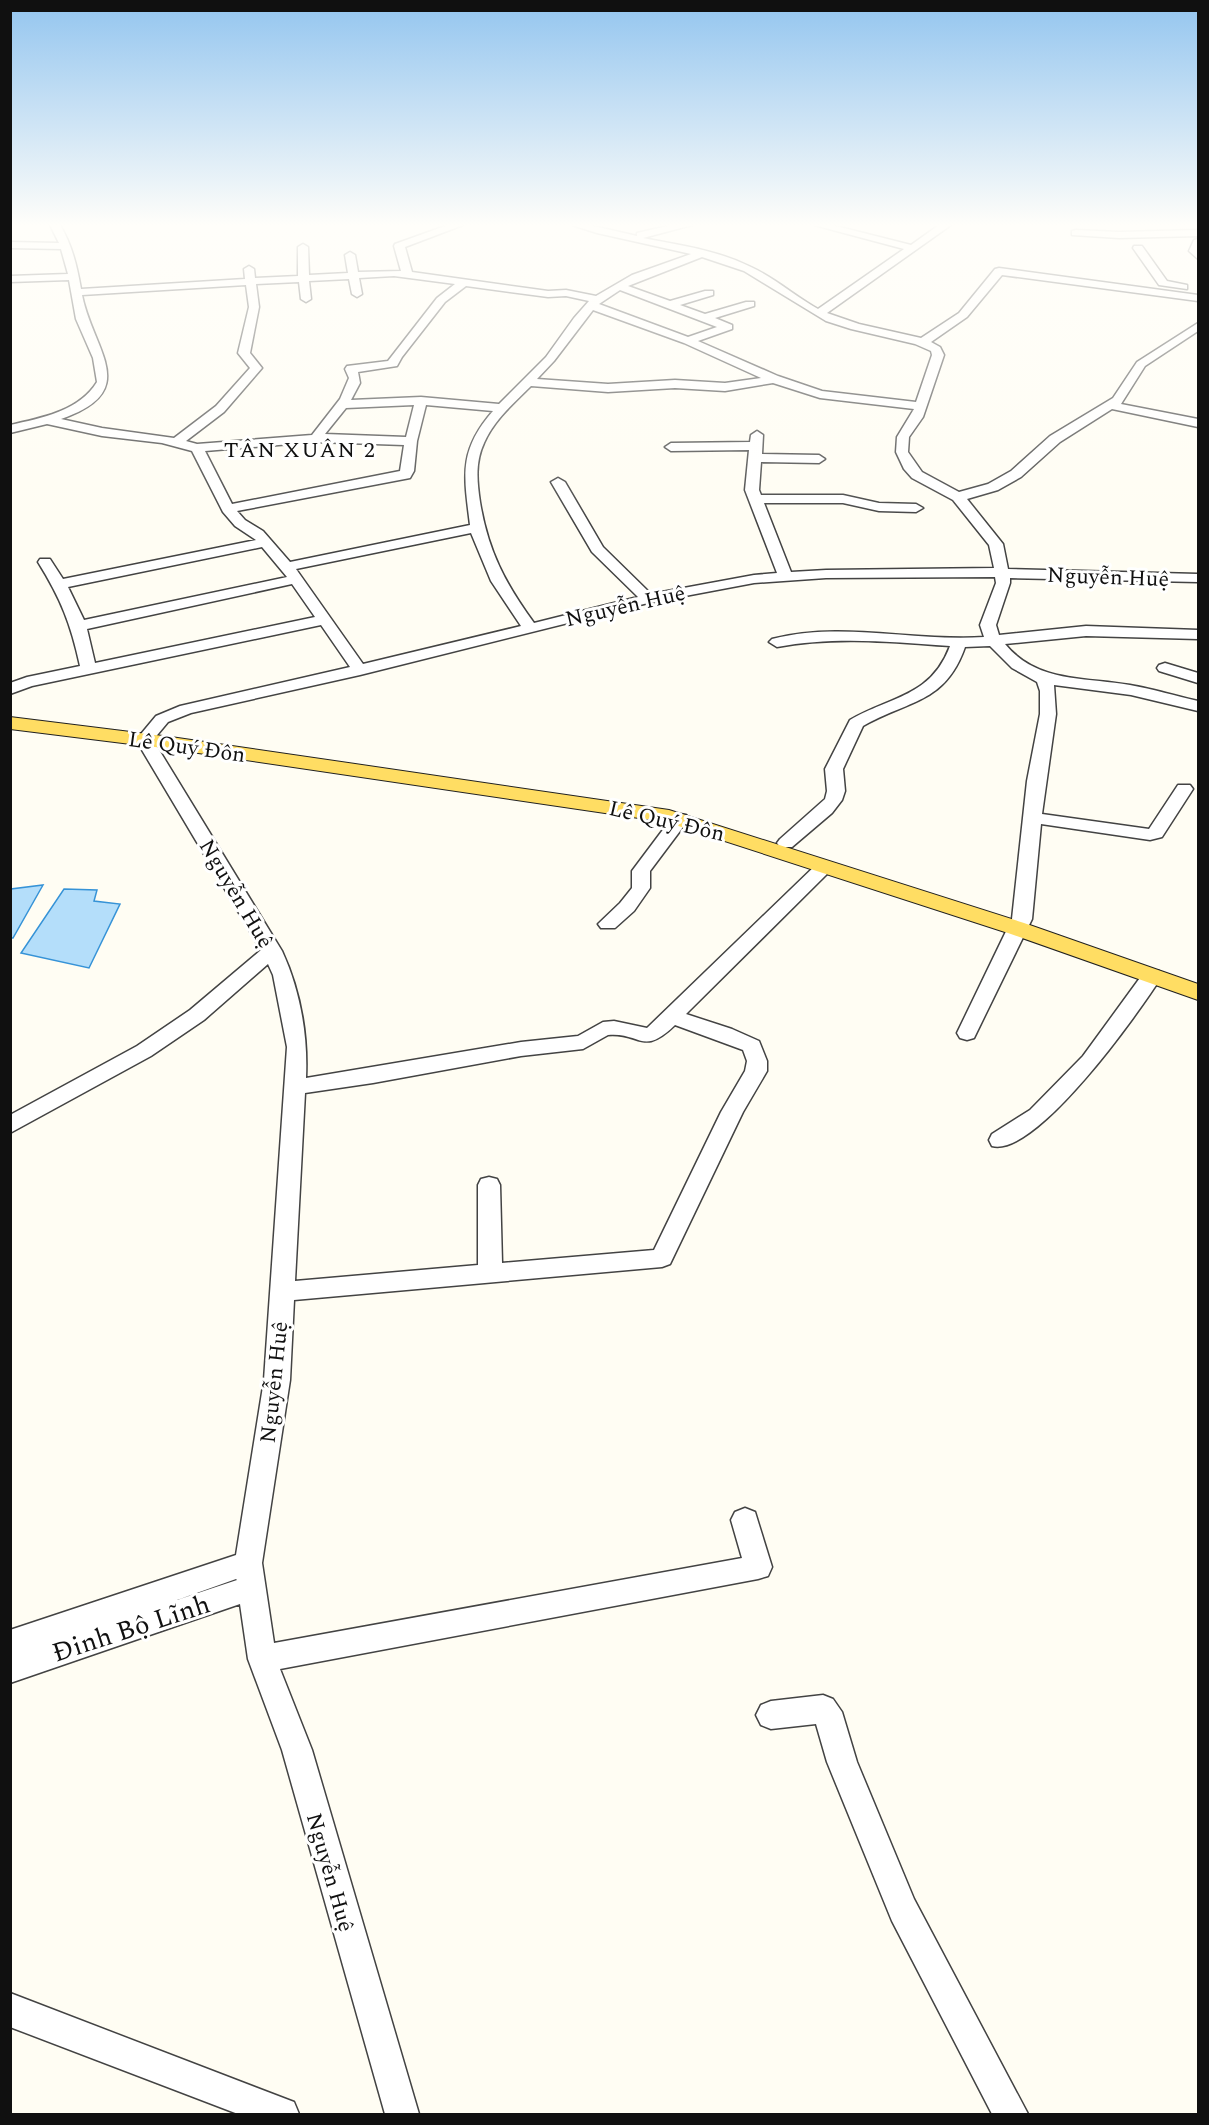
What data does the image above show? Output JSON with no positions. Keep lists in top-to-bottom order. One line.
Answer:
{"streets":{"main road":["Lê Quý Đôn"],"street":["Nguyễn Huệ","Đinh Bộ Lĩnh"]},"crossings":[["Nguyễn Huệ","Lê Quý Đôn"],["Nguyễn Huệ","Đinh Bộ Lĩnh"]],"districts":["TÂN XUÂN 2"]}
